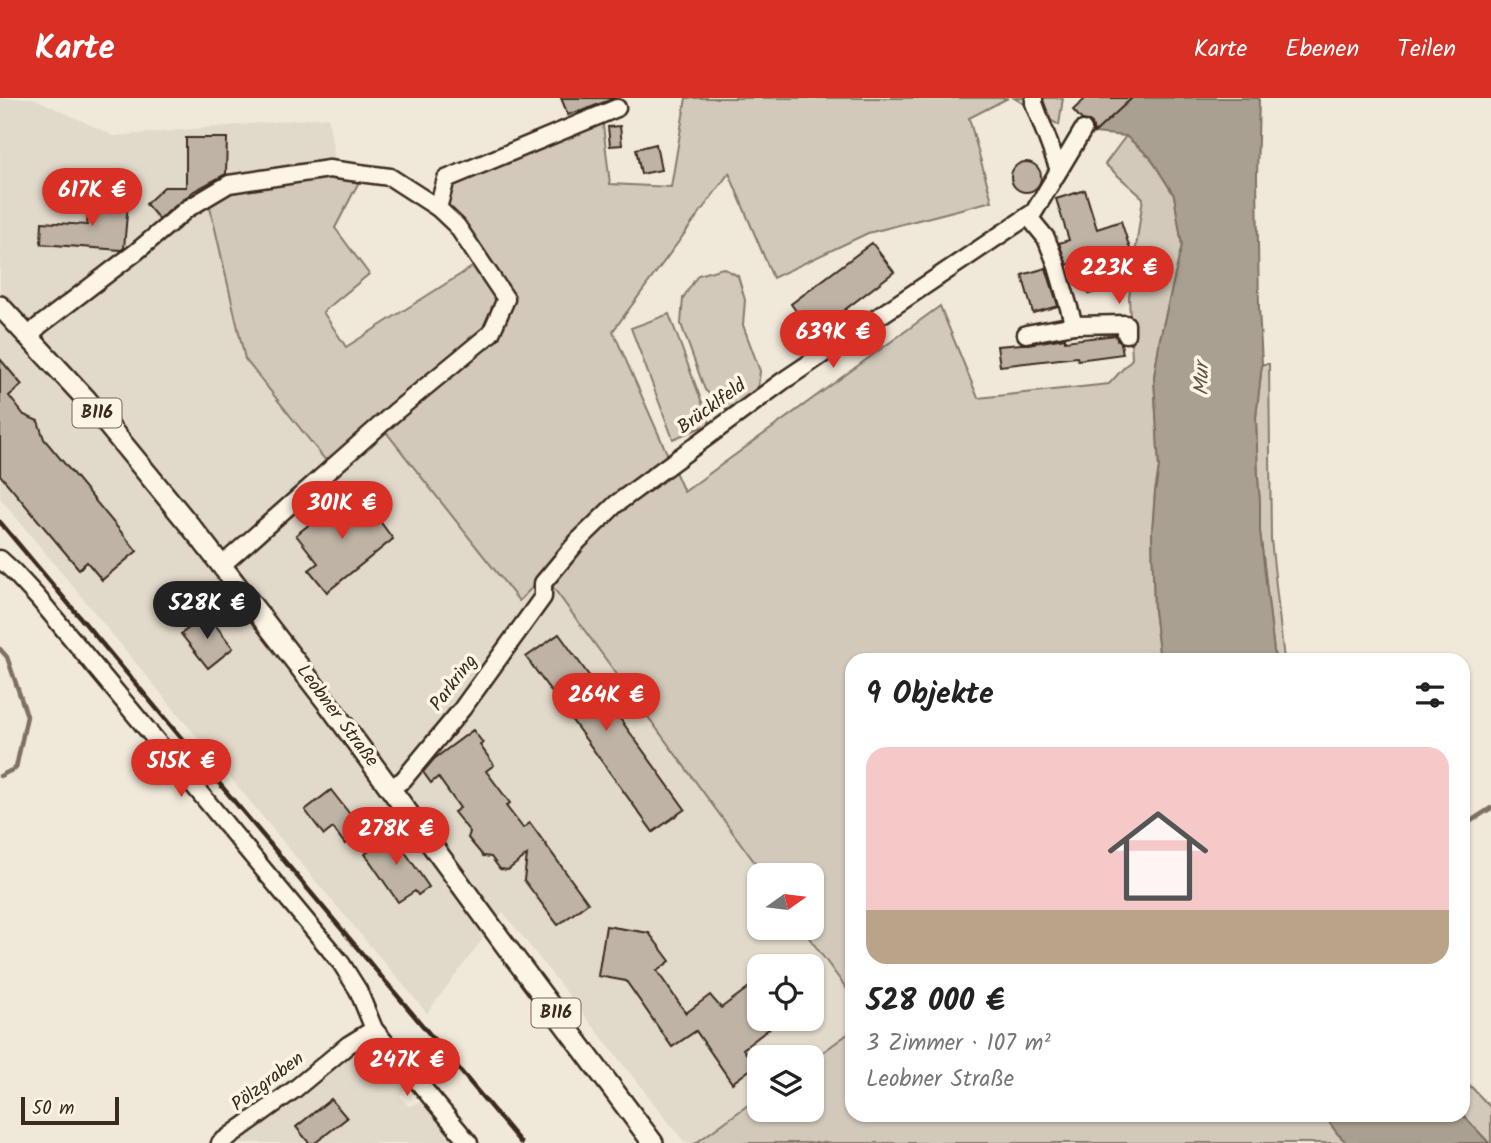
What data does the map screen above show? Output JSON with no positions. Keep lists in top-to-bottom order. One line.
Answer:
{"streets":{"main road":["B116","Leobner Straße"],"street":["Brücklfeld","Parkring","Pölzgraben"]},"crossings":[["Brücklfeld","Parkring"],["Parkring","Leobner Straße"]],"water":["Mur"],"scale_bar":"50 m","north":"right","page":{"header":"Karte","nav":["Karte","Ebenen","Teilen"],"price":["617K €","223K €","639K €","301K €","528K €","264K €","515K €","278K €","247K €"],"heading":"9 Objekte","list":[{"name":"528 000 €","note":"3 Zimmer · 107 m² · Leobner Straße"}],"scale":"50 m"}}
